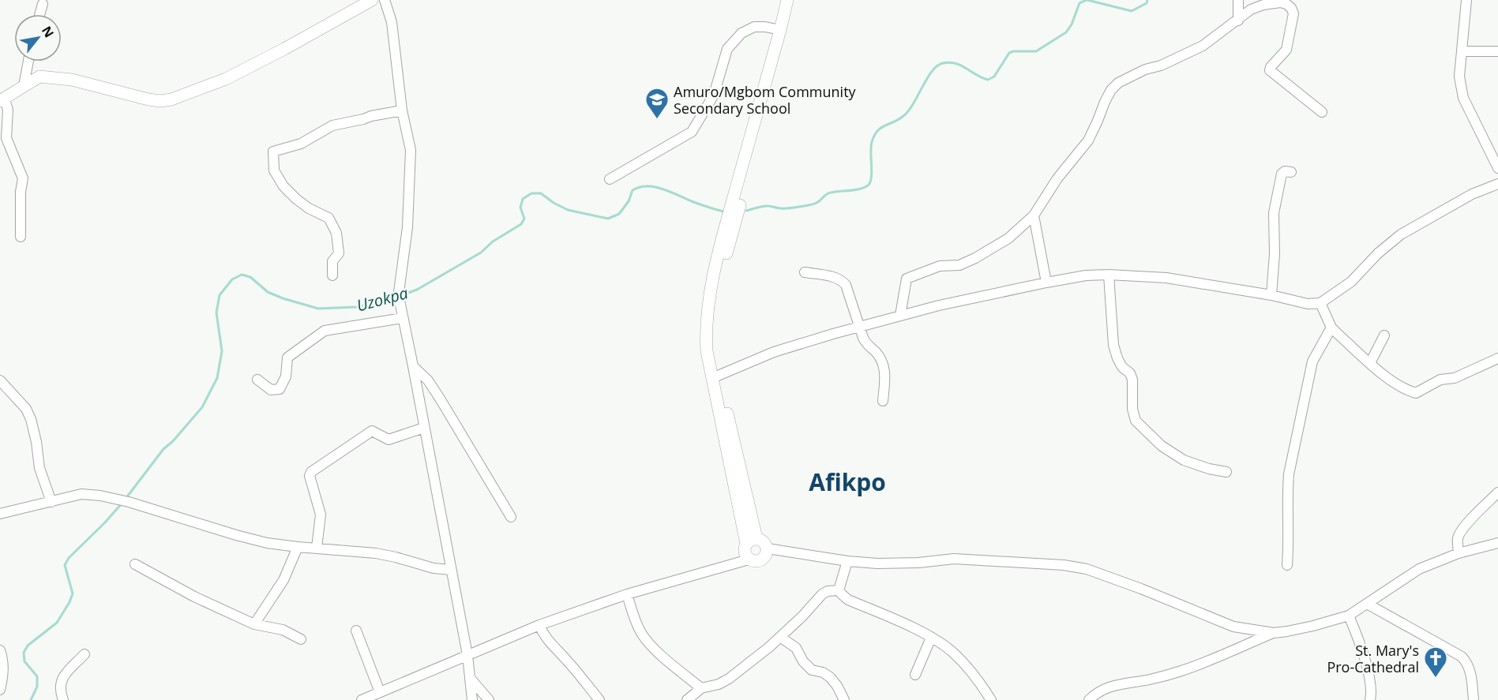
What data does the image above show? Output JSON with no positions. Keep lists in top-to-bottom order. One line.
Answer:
{"districts":["Afikpo"],"water":["Uzokpa"],"places":{"school or university":["Amuro/Mgbom Community Secondary School"],"church":["St. Mary's Pro-Cathedral"]},"north":"top right"}
